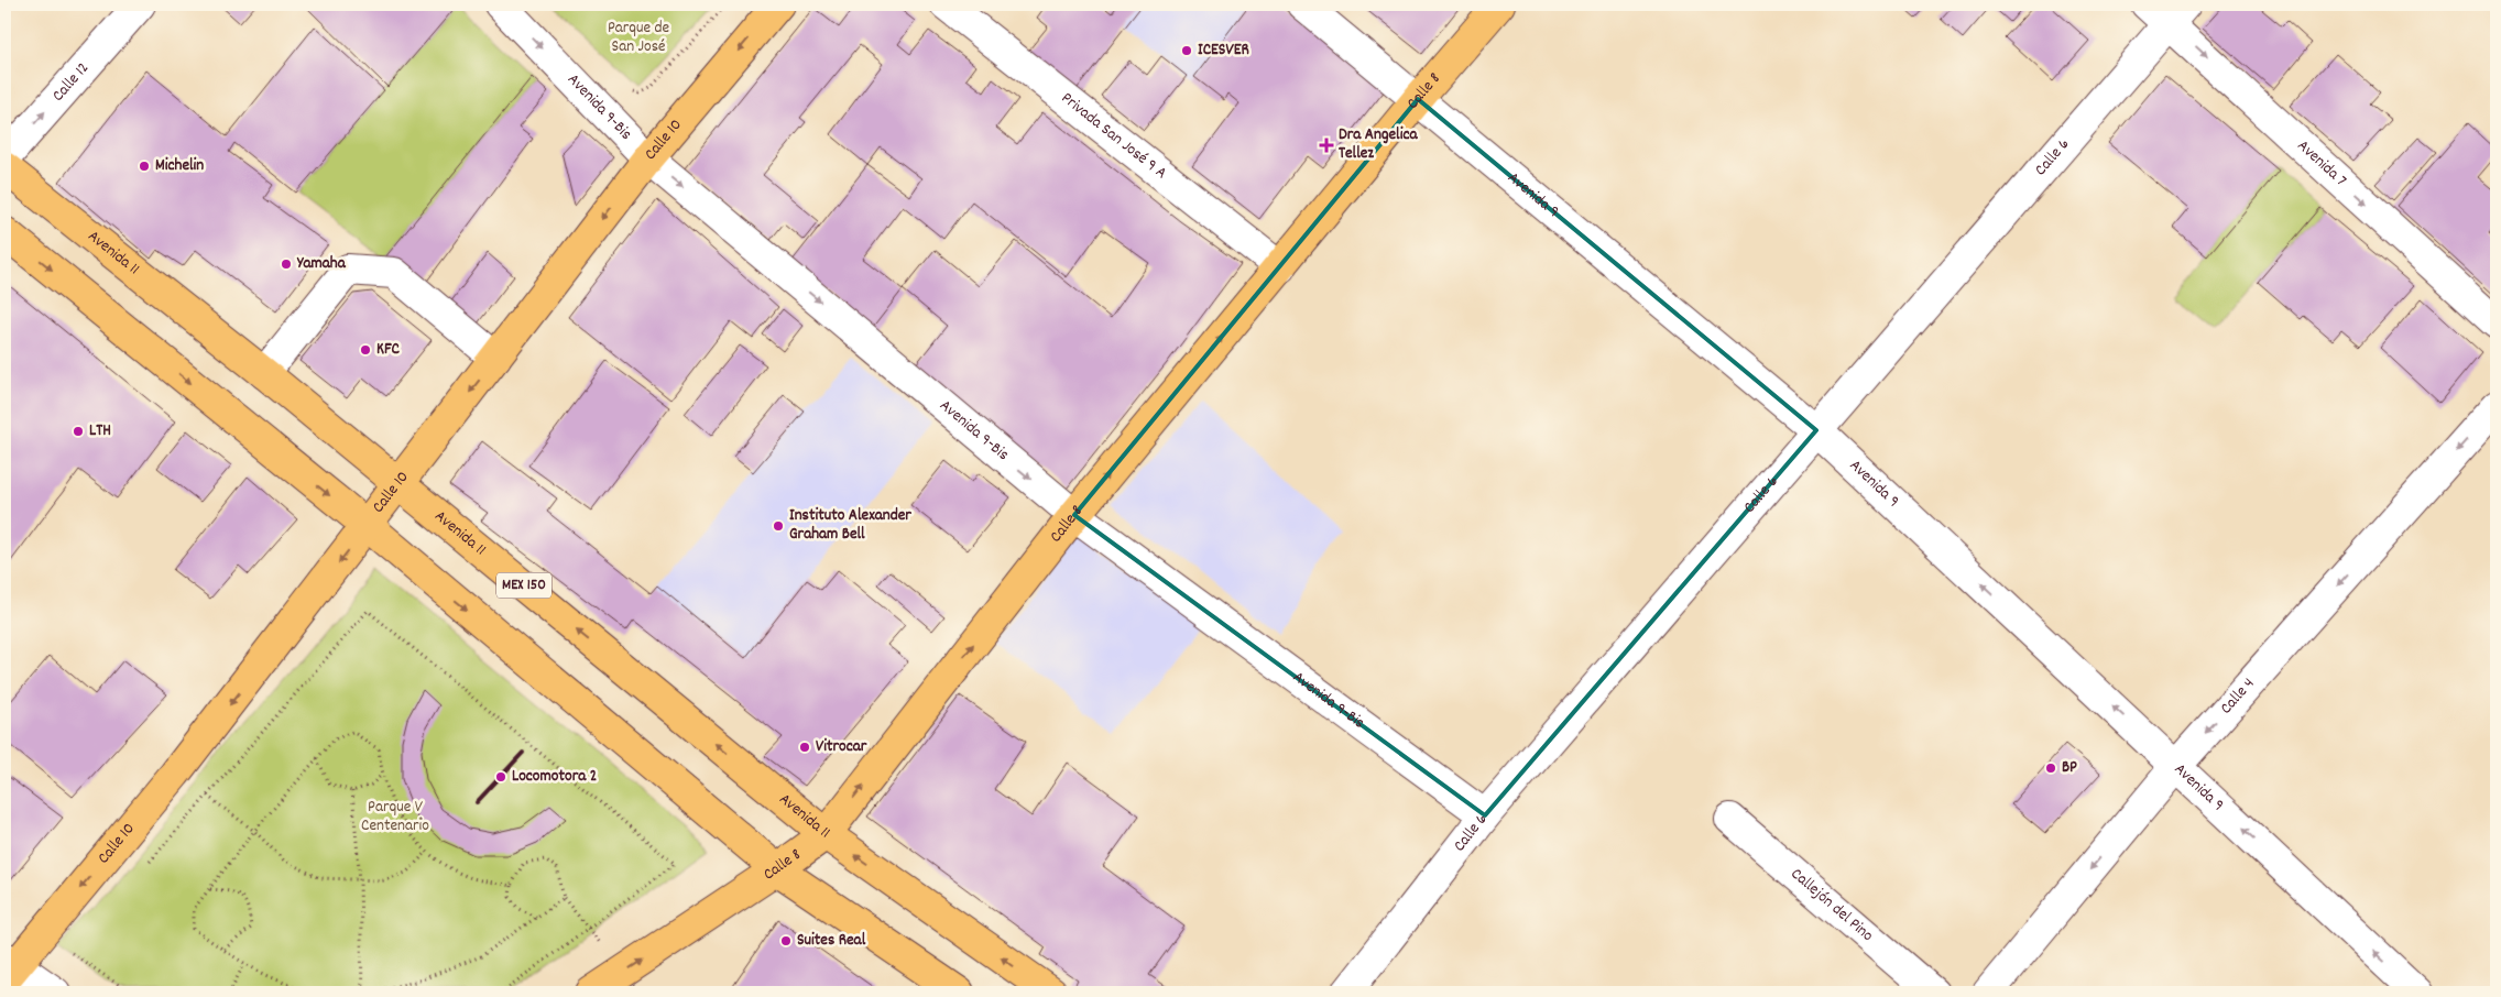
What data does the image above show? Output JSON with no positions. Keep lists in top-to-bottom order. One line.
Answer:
{"streets":{"main road":["Calle 8","Calle 10","Avenida 11","MEX 150"],"street":["Calle 12","Avenida 9-Bis","Privada San José 9 A","Calle 6","Avenida 7","Avenida 9","Calle 4","Callejón del Pino"]},"crossings":[["Calle 8","Avenida 9-Bis"],["Calle 8","Privada San José 9 A"],["Calle 8","Avenida 9"],["Calle 8","Avenida 11"],["Avenida 9-Bis","Calle 10"],["Avenida 9-Bis","Calle 6"],["Calle 10","Avenida 11"],["Calle 6","Avenida 7"],["Calle 6","Avenida 9"],["Avenida 9","Calle 4"]],"one_way":["Calle 12","Calle 8","Avenida 9-Bis","Calle 10","Avenida 7","Avenida 9","Calle 4"],"parks":["Parque de San José","Parque V Centenario"],"places":{"other":["ICESVER","Michelin","Yamaha","KFC","LTH","Instituto Alexander Graham Bell","Vitrocar","BP","Locomotora 2","Suites Real"],"health":["Dra Angelica Tellez"]}}
